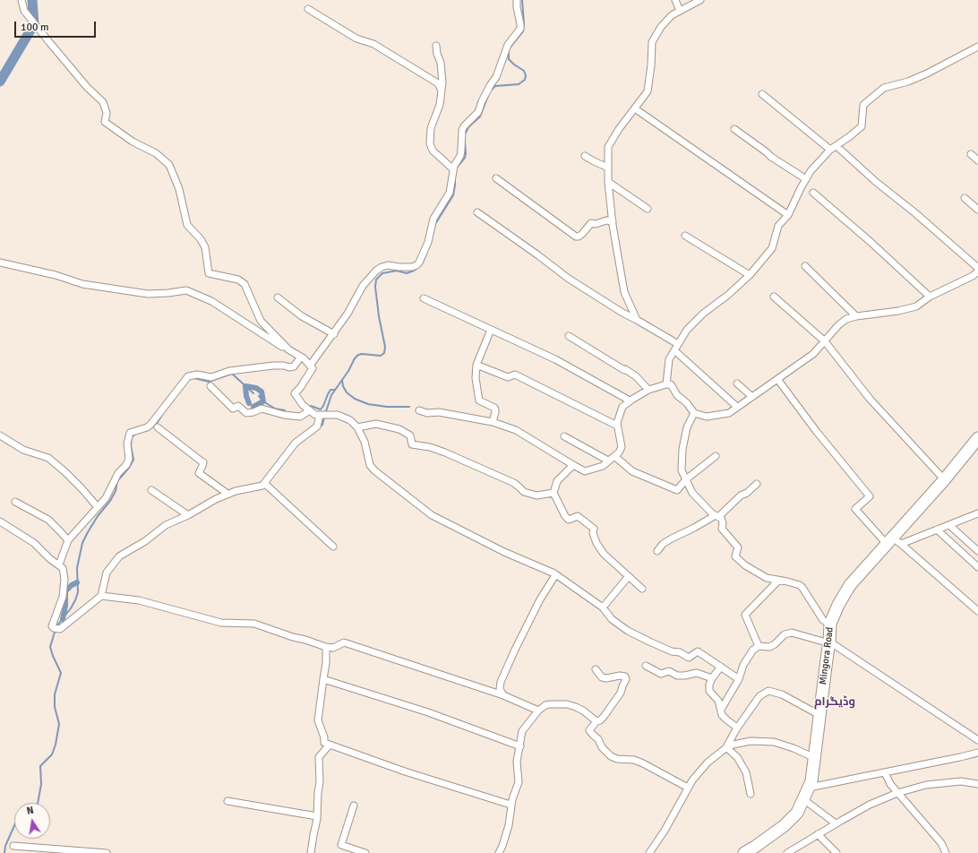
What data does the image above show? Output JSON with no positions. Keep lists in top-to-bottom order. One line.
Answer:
{"streets":{"highway":["Mingora Road"]},"districts":["وڈیگرام"],"scale_bar":"100 m","north":"top"}
